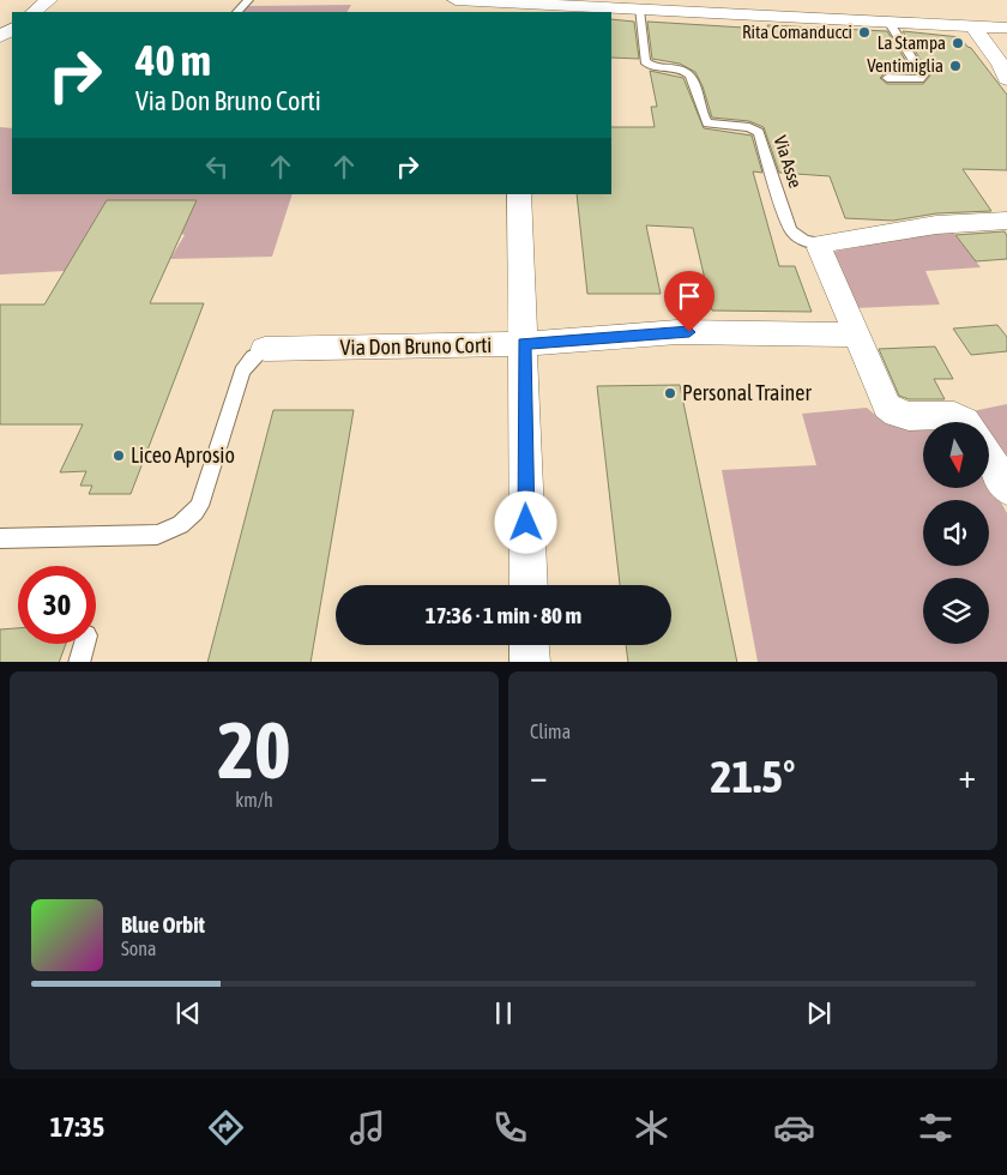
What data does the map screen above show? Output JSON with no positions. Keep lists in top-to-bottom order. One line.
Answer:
{"streets":{"street":["Via Don Bruno Corti"],"lane":["Via Asse"]},"places":["Rita Comanducci","La Stampa","Ventimiglia","Personal Trainer","Liceo Aprosio"],"north":"bottom","page":{"turn":["40 m","Via Don Bruno Corti"],"limit":"30","trip":"17:36 · 1 min · 80 m","tile":[["20","km/h"],"Clima"],"heat":["−","21.5°","+"],"song":["Blue Orbit","Sona"],"tabs":"17:35"}}
